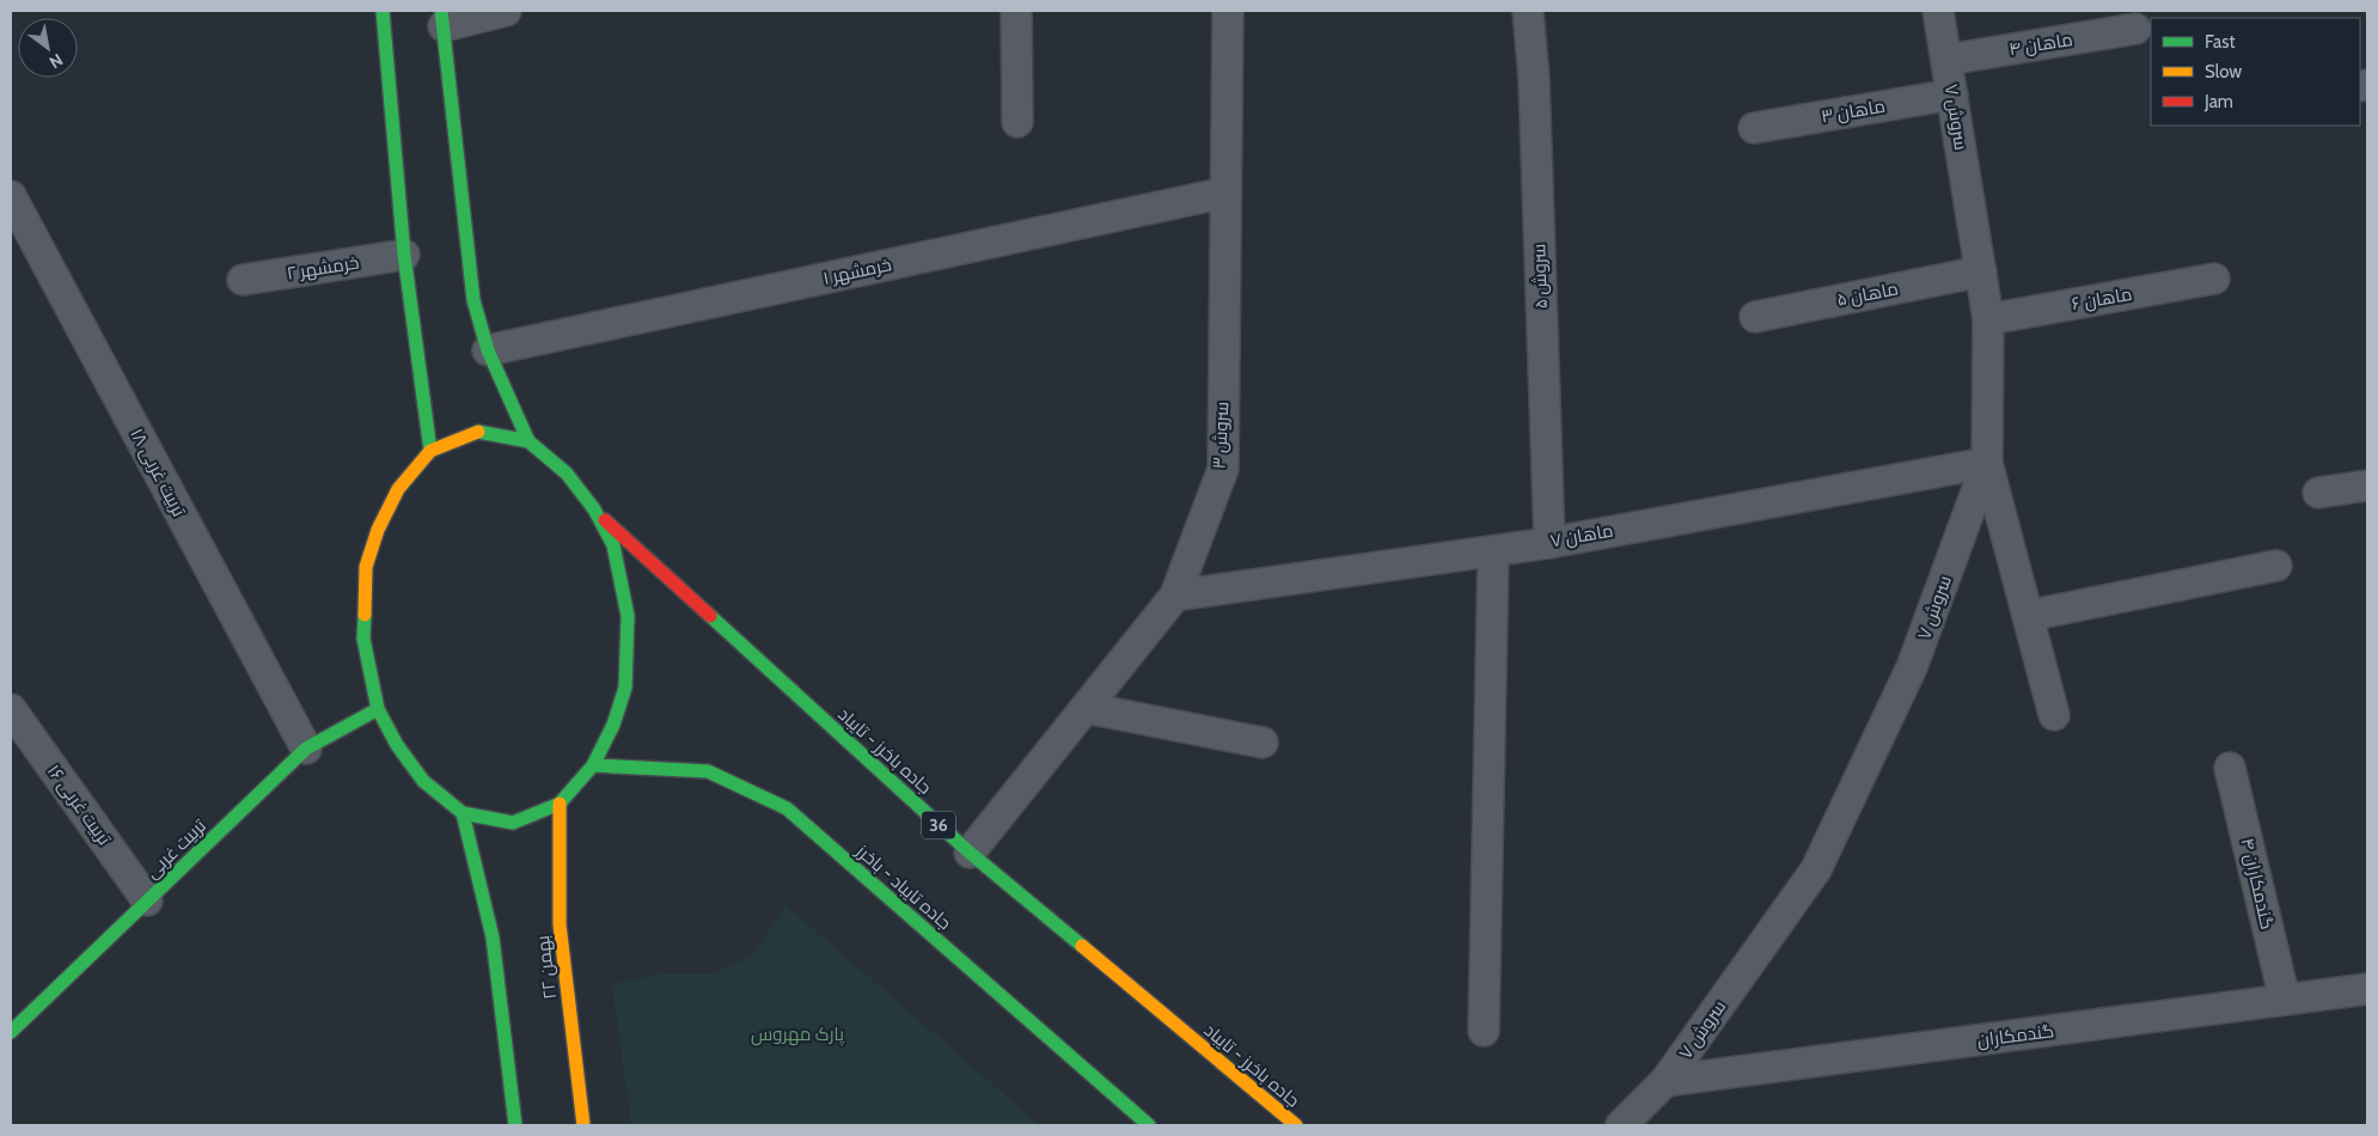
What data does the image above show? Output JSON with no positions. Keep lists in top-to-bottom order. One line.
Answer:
{"streets":{"main road":["جاده باخرز - تایباد","36","تربیت غربی","جاده تایباد - باخرز","۲۲ بهمن"],"street":["ماهان ۴","ماهان ۳","سروش ۷","خرمشهر ۲","خرمشهر ۱","سروش ۵","ماهان ۵","ماهان ۶","سروش ۳","تربیت غربی ۱۸","ماهان ۷","تربیت غربی ۱۶","گندمکاران ۴","گندمکاران"]},"crossings":[["ماهان ۴","سروش ۷"],["ماهان ۳","سروش ۷"],["سروش ۷","ماهان ۵"],["سروش ۷","ماهان ۶"],["سروش ۷","ماهان ۷"],["سروش ۷","گندمکاران"],["خرمشهر ۱","سروش ۳"],["سروش ۵","ماهان ۷"],["سروش ۳","ماهان ۷"],["سروش ۳","جاده باخرز - تایباد"],["تربیت غربی ۱۸","تربیت غربی"],["تربیت غربی ۱۶","تربیت غربی"],["گندمکاران ۴","گندمکاران"]],"parks":["پارک مهروس"],"legend":["Fast","Slow","Jam"],"north":"bottom right"}
